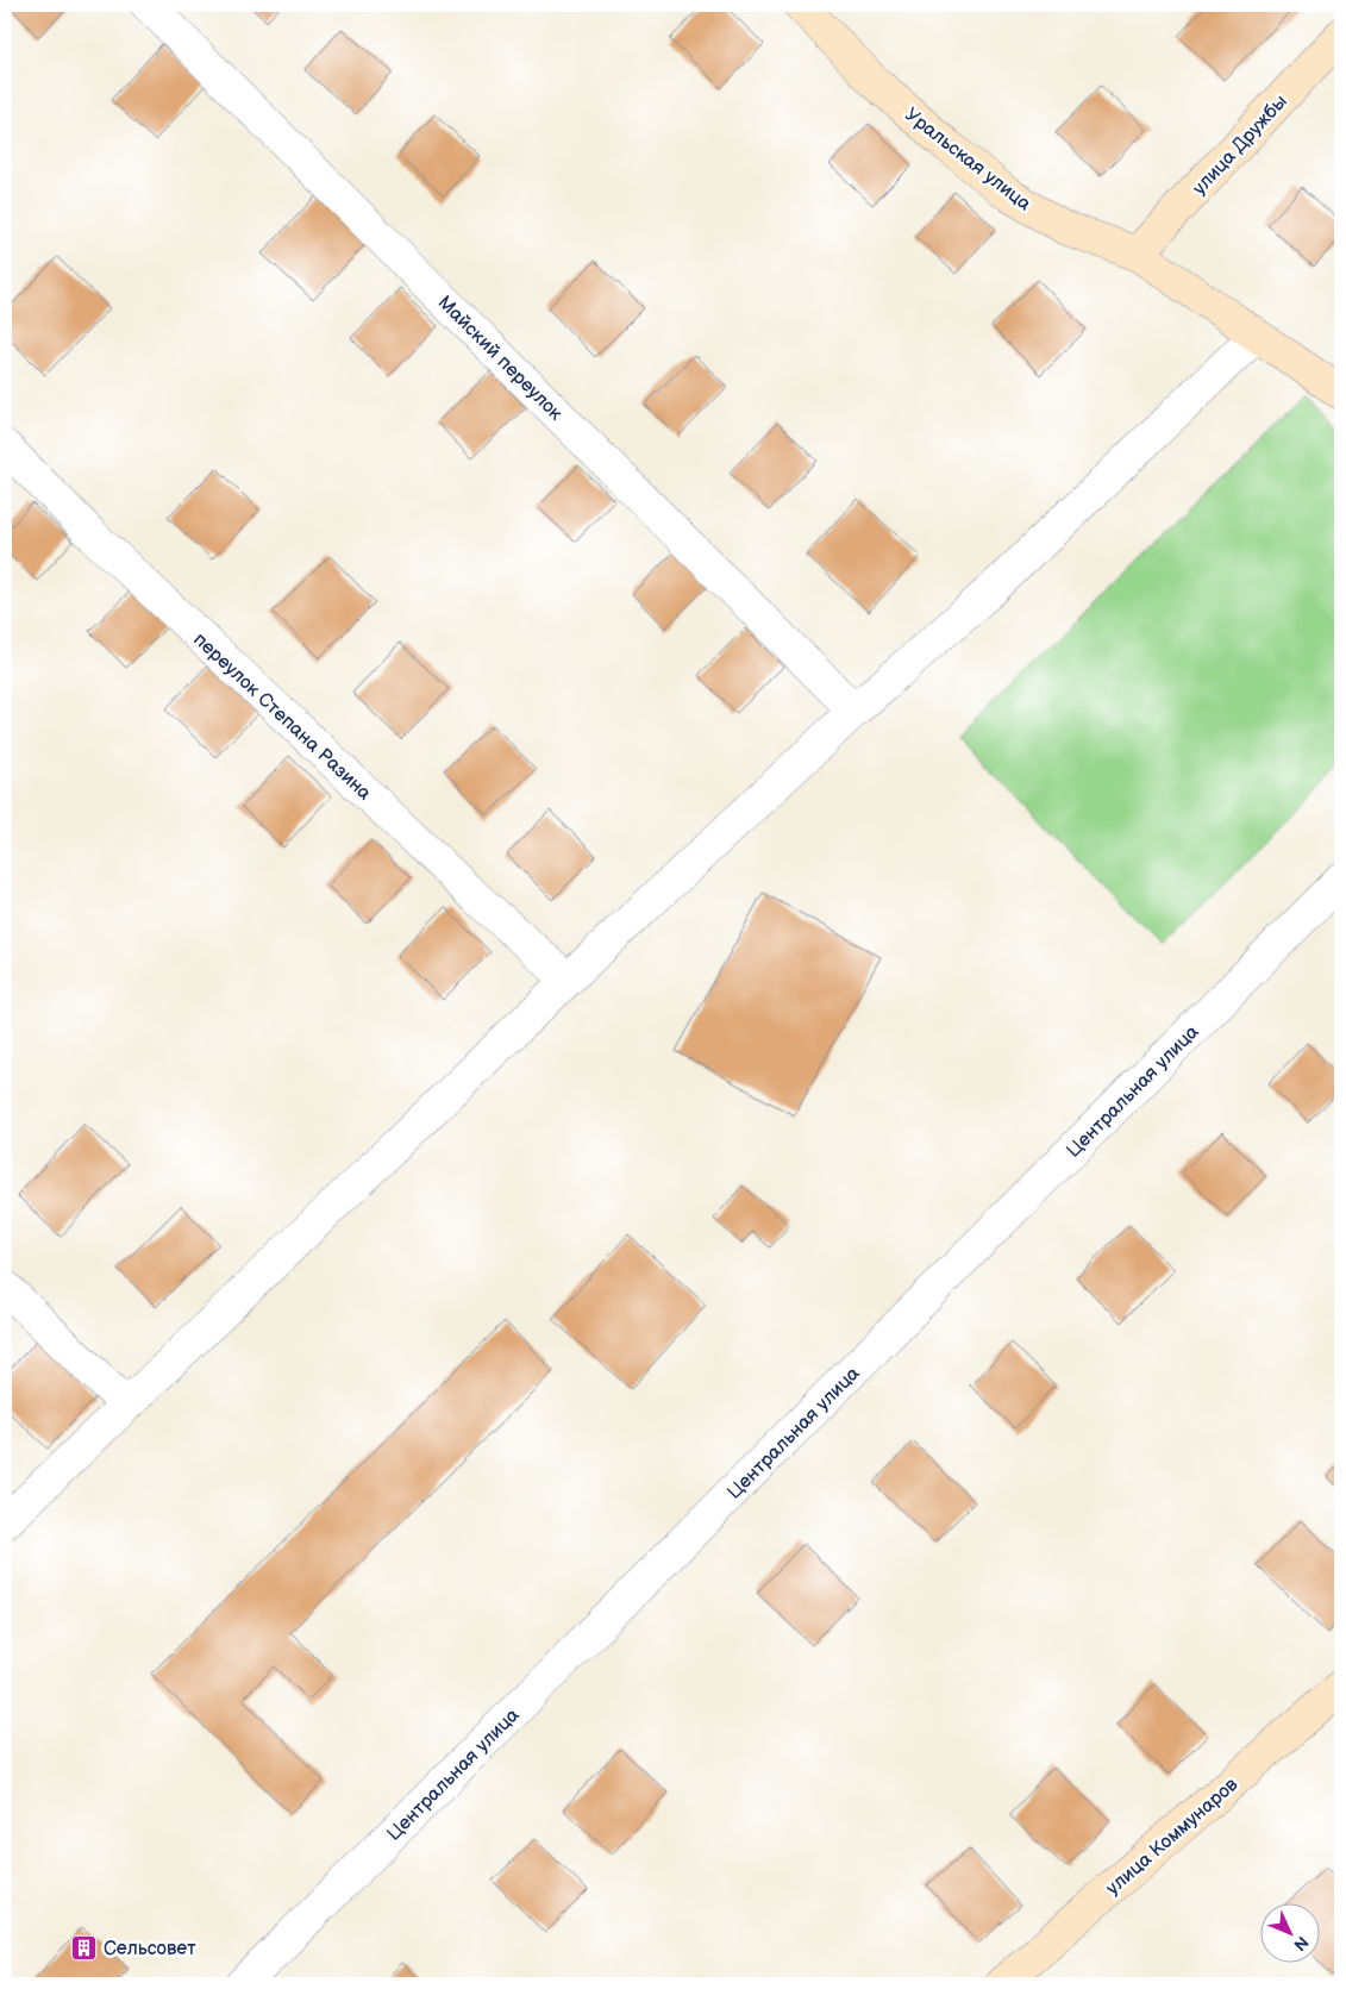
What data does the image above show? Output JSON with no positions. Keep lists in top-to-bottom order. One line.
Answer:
{"streets":{"street":["улица Дружбы","Уральская улица","Майский переулок","переулок Степана Разина","Центральная улица","улица Коммунаров"]},"crossings":[["улица Дружбы","Уральская улица"]],"places":{"building":["Сельсовет"]},"north":"bottom right"}
